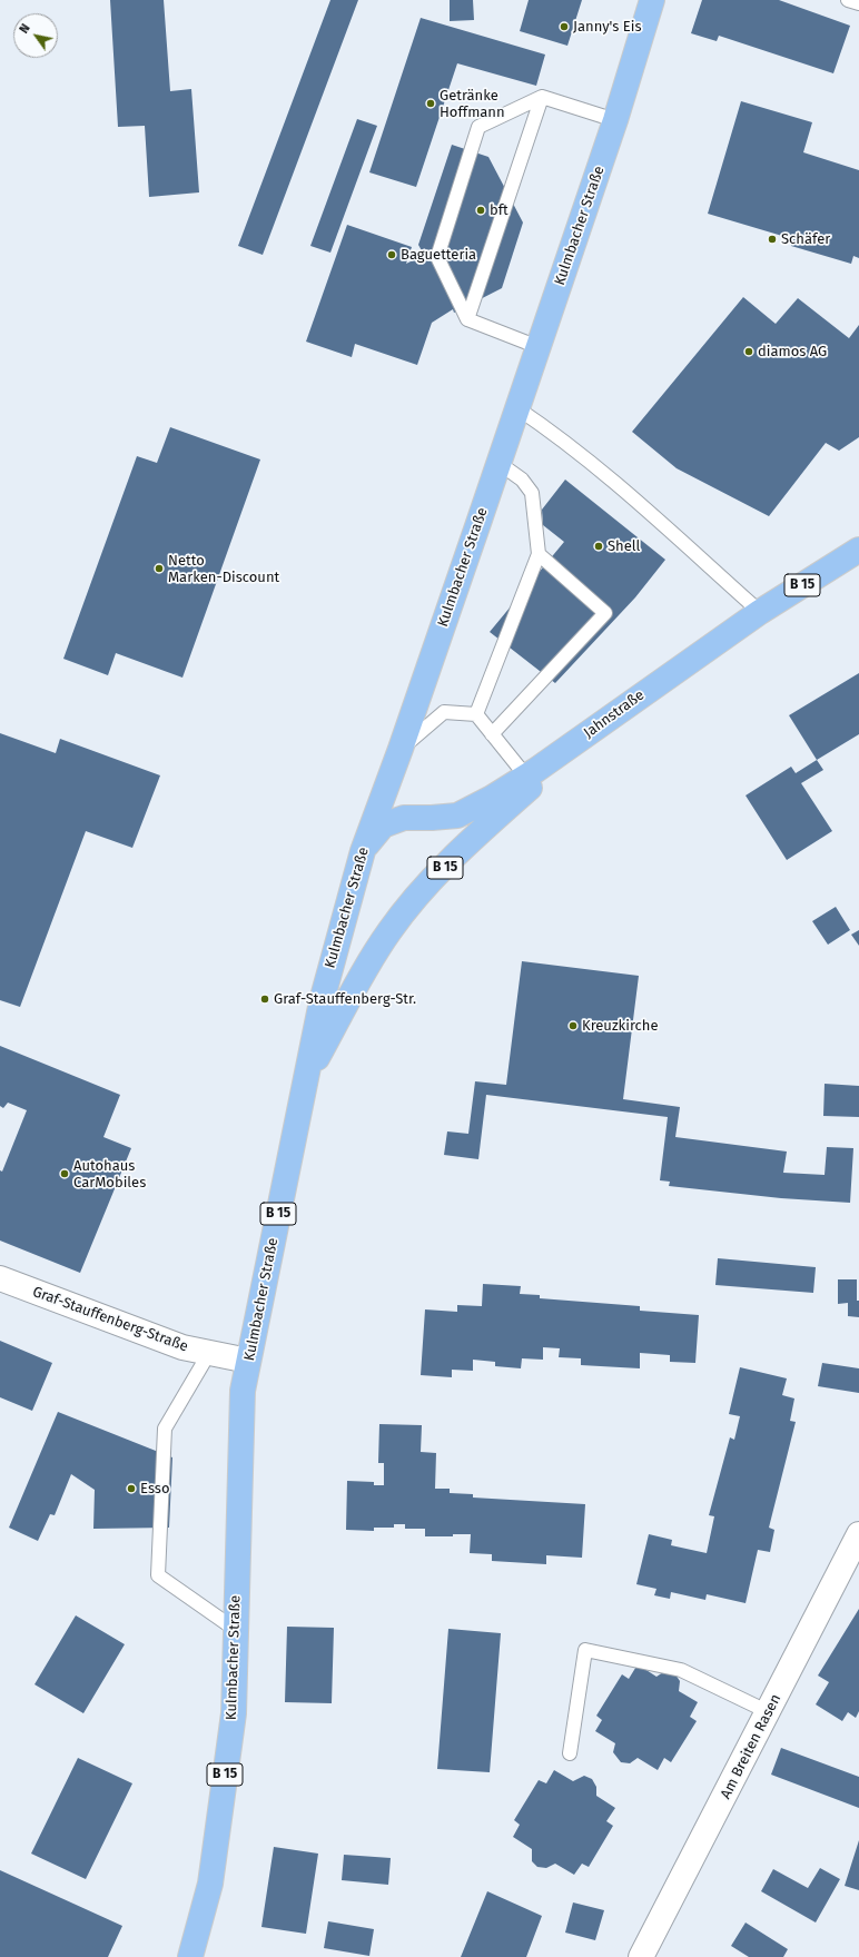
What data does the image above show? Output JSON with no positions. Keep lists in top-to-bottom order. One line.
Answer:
{"streets":{"main road":["Kulmbacher Straße","B 15","Jahnstraße"],"street":["Graf-Stauffenberg-Straße","Am Breiten Rasen"]},"crossings":[["Kulmbacher Straße","B 15"],["Kulmbacher Straße","Jahnstraße"],["Kulmbacher Straße","Graf-Stauffenberg-Straße"],["B 15","Jahnstraße"]],"places":["Janny's Eis","Getränke Hoffmann","bft","Schäfer","Baguetteria","diamos AG","Shell","Netto Marken-Discount","Graf-Stauffenberg-Str.","Kreuzkirche","Autohaus CarMobiles","Esso"],"north":"top left"}
